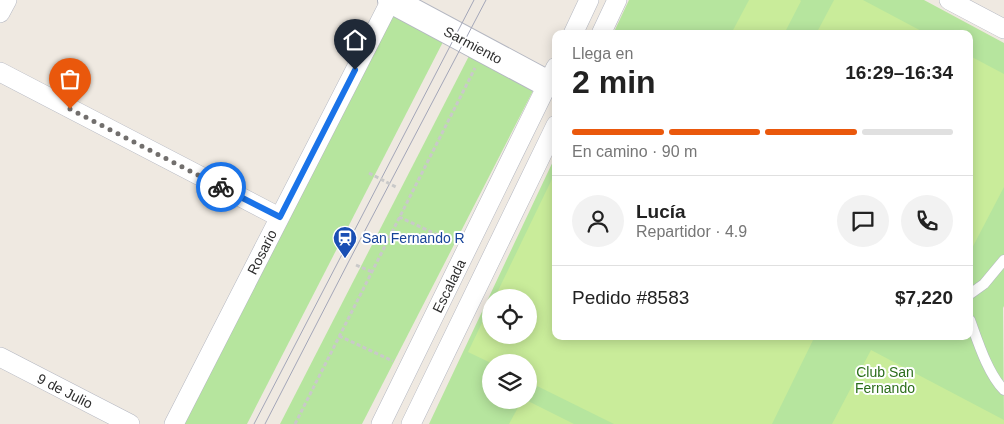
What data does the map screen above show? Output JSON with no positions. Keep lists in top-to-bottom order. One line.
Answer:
{"streets":{"street":["Sarmiento","Rosario","Escalada","9 de Julio"]},"crossings":[["Sarmiento","Rosario"]],"parks":["Club San Fernando"],"places":{"station":["San Fernando R"]},"page":{"heading":["2 min","Llega en","16:29–16:34"],"panel":["Lucía","Repartidor · 4.9","Pedido #8583","$7,220"],"bar":"En camino · 90 m"}}
